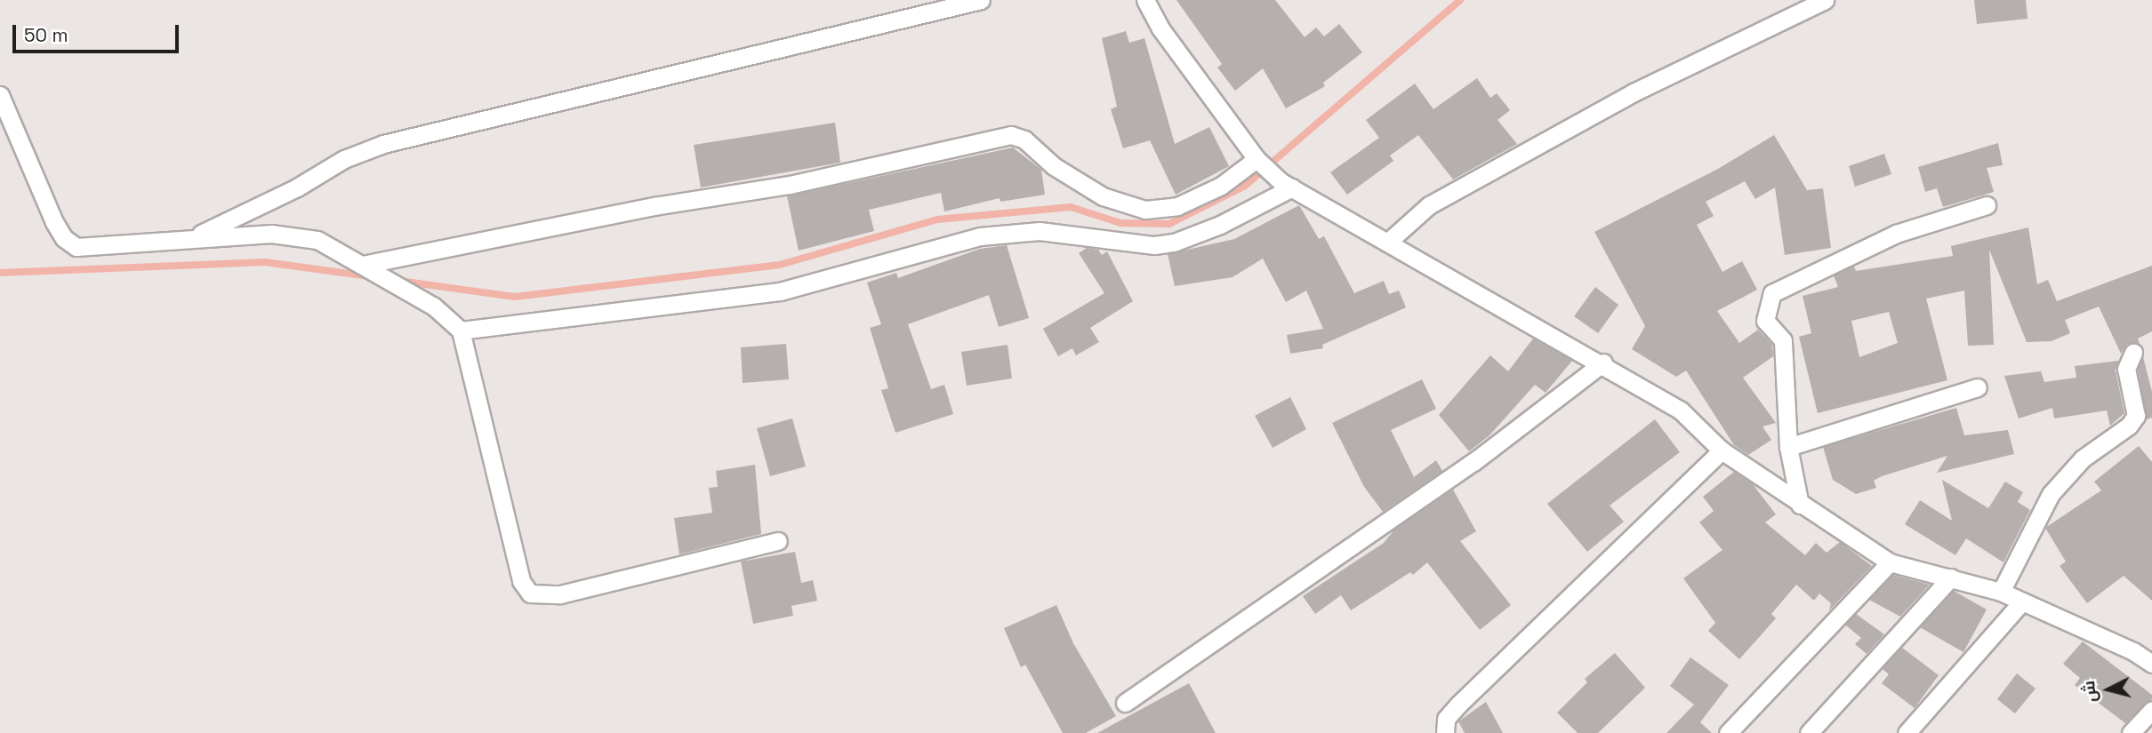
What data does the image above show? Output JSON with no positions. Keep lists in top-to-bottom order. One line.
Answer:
{"scale_bar":"50 m","north":"left"}
